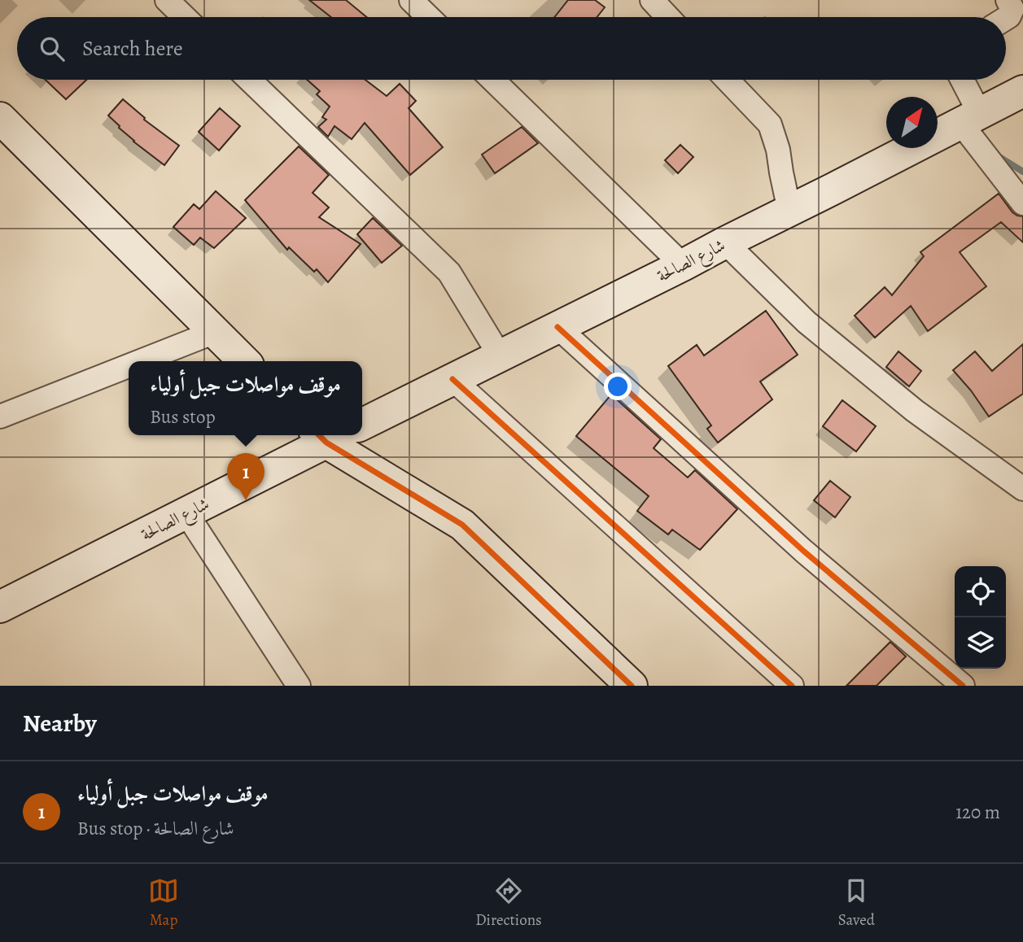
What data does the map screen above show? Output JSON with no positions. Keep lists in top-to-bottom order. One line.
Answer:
{"streets":{"main road":["شارع الصالحة"]},"north":"top right","page":{"search":"Search here","popup":["موقف مواصلات جبل أولياء","Bus stop"],"pins":"1","heading":"Nearby","list":[{"mark":"1","name":"موقف مواصلات جبل أولياء","note":"Bus stop · شارع الصالحة","value":"120 m"}],"nav":["Map","Directions","Saved"]}}
